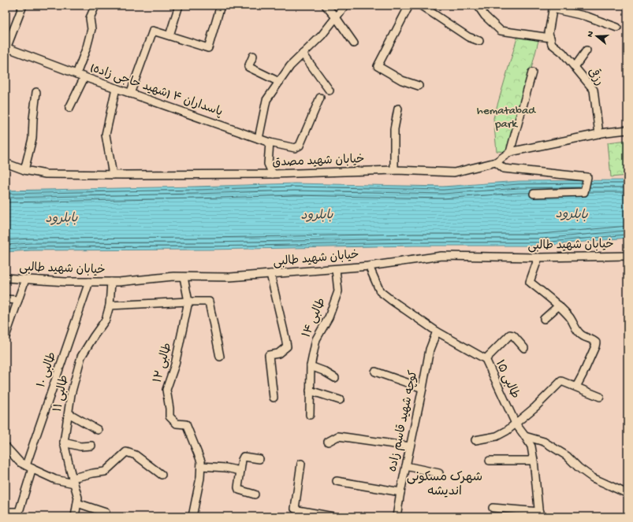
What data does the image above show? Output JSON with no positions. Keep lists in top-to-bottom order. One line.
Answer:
{"streets":{"street":["رزقی","پاسداران ۴ (شهید حاجی زاده)","خیابان شهید مصدق","خیابان شهید طالبی","طالبی ۱۴","طالبی ۱۲","طالبی ۱۰","طالبی ۱۵","طالبی ۱۱","کوچه شهید قاسم زاده"]},"crossings":[["رزقی","خیابان شهید مصدق"],["خیابان شهید طالبی","طالبی ۱۴"],["خیابان شهید طالبی","طالبی ۱۲"],["خیابان شهید طالبی","طالبی ۱۰"],["خیابان شهید طالبی","طالبی ۱۵"],["خیابان شهید طالبی","طالبی ۱۱"],["طالبی ۱۵","کوچه شهید قاسم زاده"]],"districts":["شهرک مسکونی اندیشه"],"water":["بابلرود"],"parks":["hematabad park"],"north":"left"}
